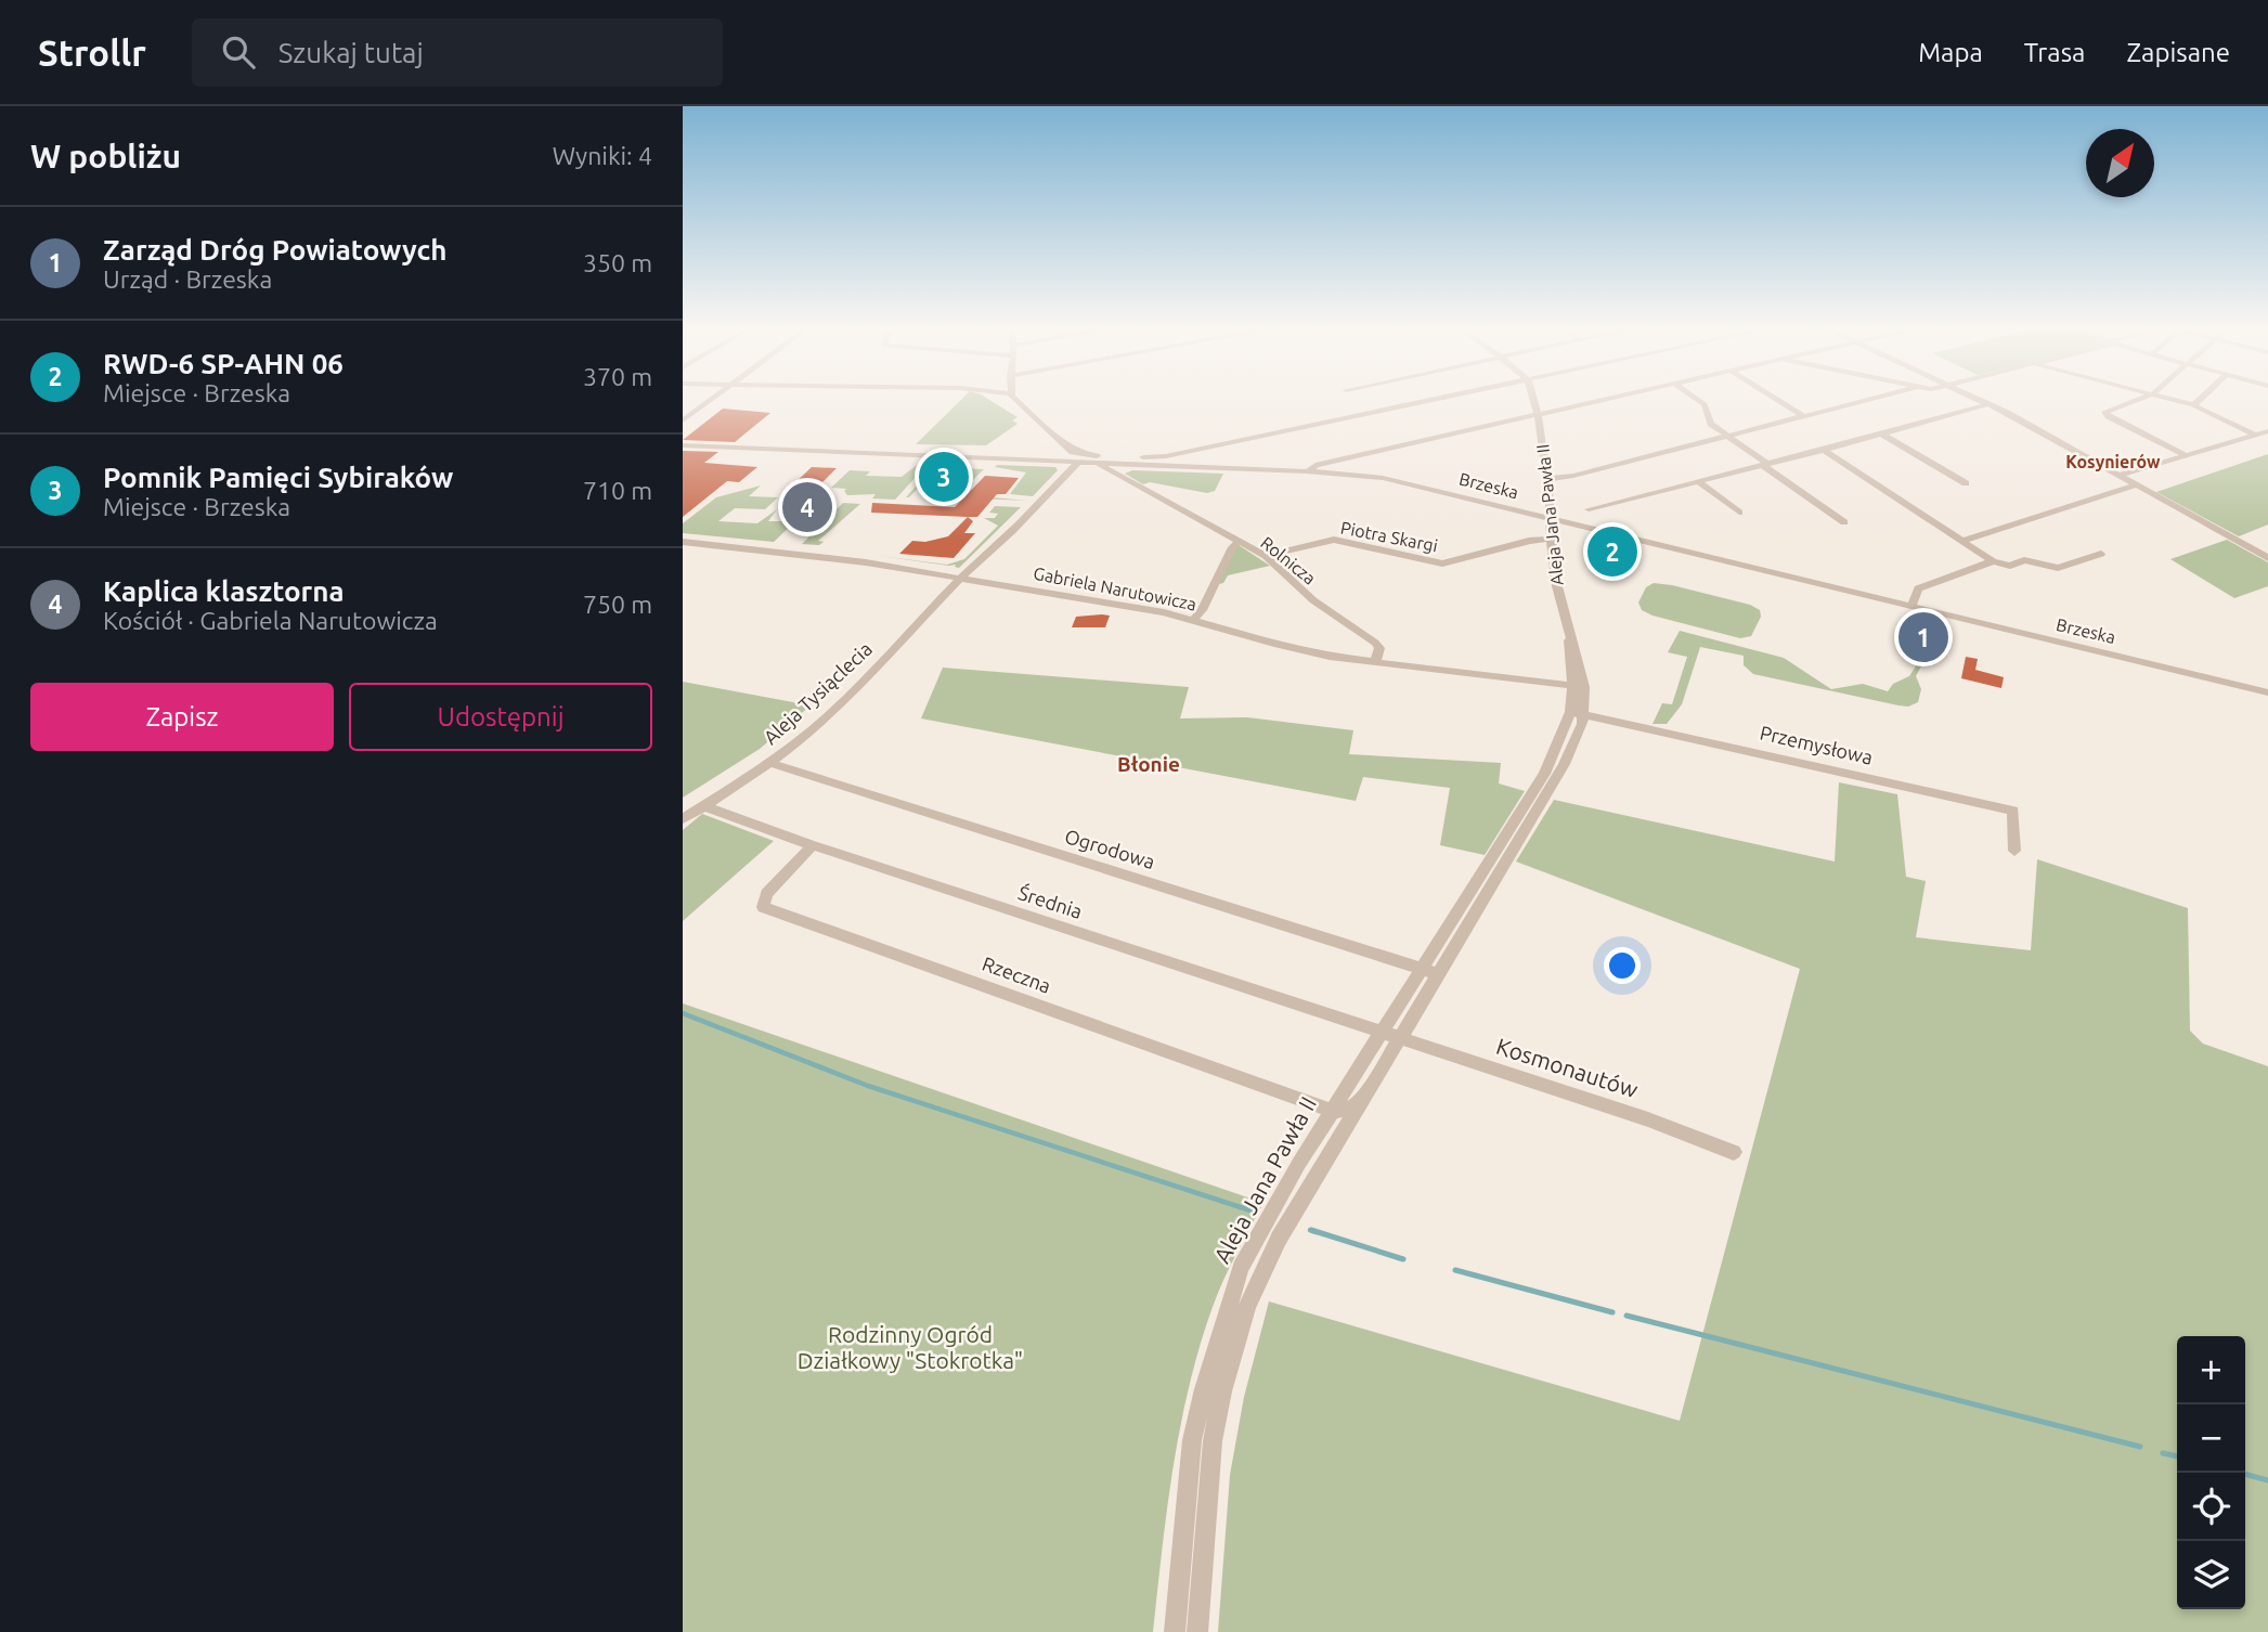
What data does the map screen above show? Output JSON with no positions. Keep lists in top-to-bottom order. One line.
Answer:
{"streets":{"street":["Brzeska","Aleja Jana Pawła II","Piotra Skargi","Rolnicza","Gabriela Narutowicza","Aleja Tysiąclecia","Przemysłowa","Ogrodowa","Średnia","Rzeczna","Kosmonautów"]},"crossings":[["Brzeska","Aleja Jana Pawła II"],["Brzeska","Rolnicza"],["Brzeska","Aleja Tysiąclecia"],["Aleja Jana Pawła II","Piotra Skargi"],["Aleja Jana Pawła II","Gabriela Narutowicza"],["Aleja Jana Pawła II","Przemysłowa"],["Aleja Jana Pawła II","Ogrodowa"],["Aleja Jana Pawła II","Średnia"],["Aleja Jana Pawła II","Rzeczna"],["Aleja Jana Pawła II","Kosmonautów"],["Piotra Skargi","Rolnicza"],["Rolnicza","Gabriela Narutowicza"],["Gabriela Narutowicza","Aleja Tysiąclecia"],["Gabriela Narutowicza","Przemysłowa"],["Aleja Tysiąclecia","Ogrodowa"],["Aleja Tysiąclecia","Średnia"],["Średnia","Rzeczna"],["Średnia","Kosmonautów"]],"districts":["Kosynierów","Błonie"],"parks":["Rodzinny Ogród Działkowy \"Stokrotka\""],"north":"top right","page":{"header":"Strollr","search":"Szukaj tutaj","nav":["Mapa","Trasa","Zapisane"],"heading":["W pobliżu","Wyniki: 4"],"list":[{"mark":"1","name":"Zarząd Dróg Powiatowych","note":"Urząd · Brzeska","value":"350 m"},{"mark":"2","name":"RWD-6 SP-AHN 06","note":"Miejsce · Brzeska","value":"370 m"},{"mark":"3","name":"Pomnik Pamięci Sybiraków","note":"Miejsce · Brzeska","value":"710 m"},{"mark":"4","name":"Kaplica klasztorna","note":"Kościół · Gabriela Narutowicza","value":"750 m"}],"pins":["3","4","2","1"],"buttons":["Zapisz","Udostępnij"],"map_buttons":["+","−"]}}
